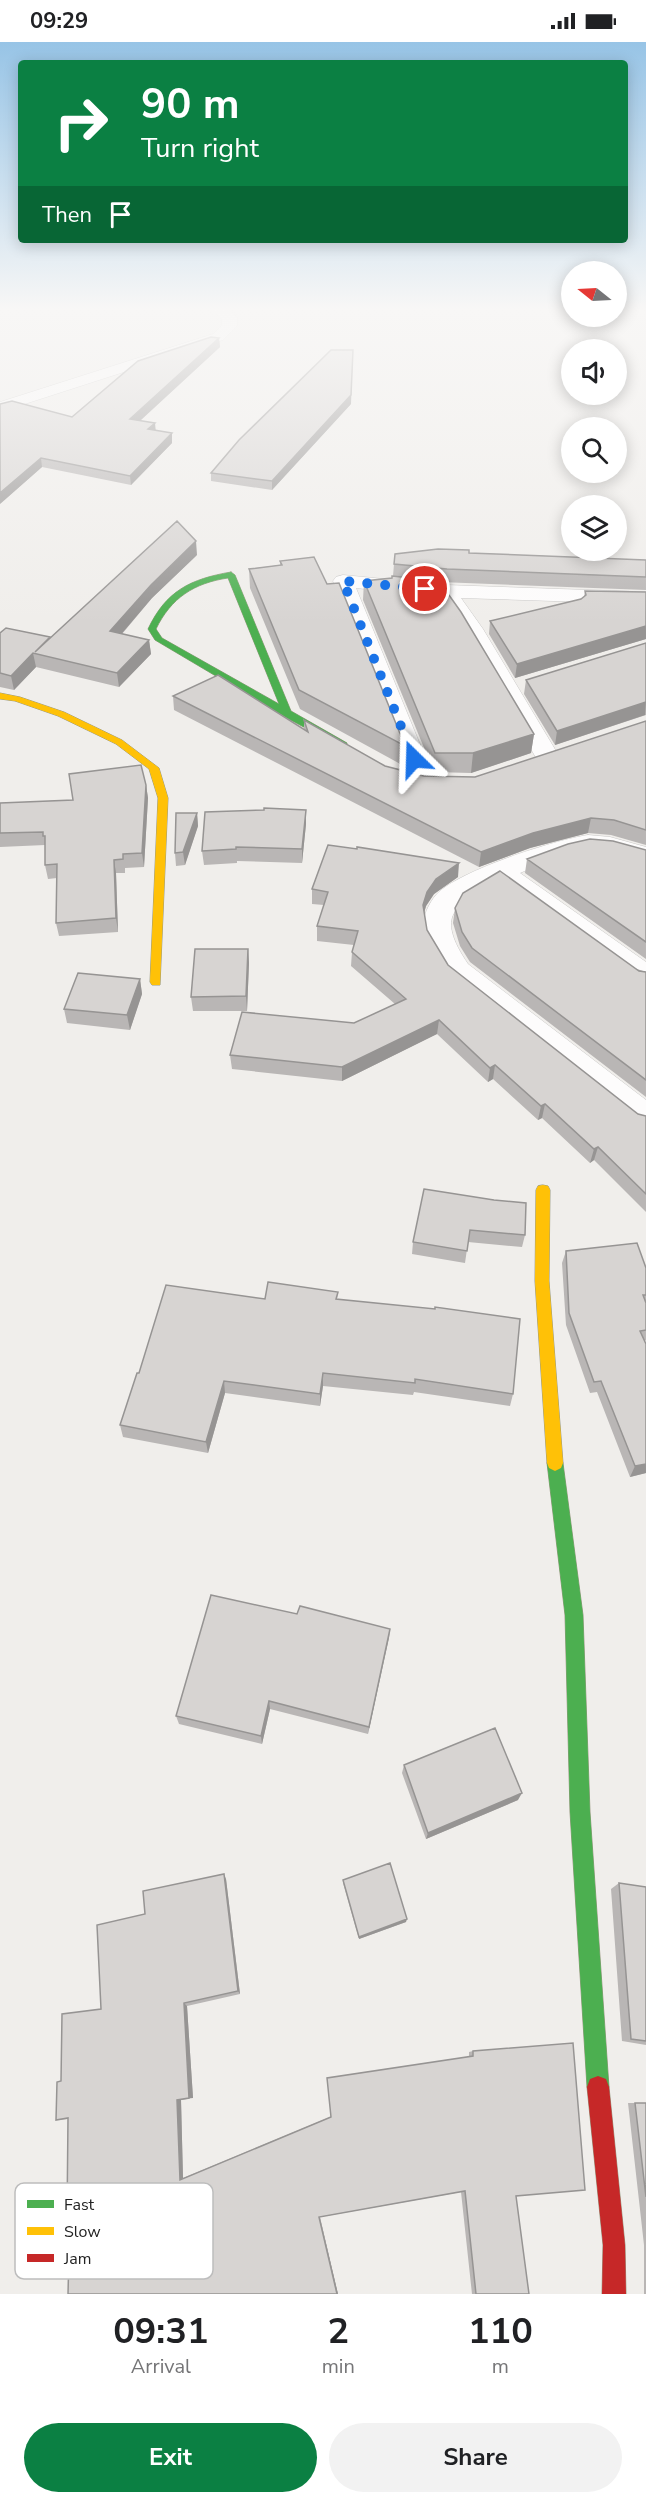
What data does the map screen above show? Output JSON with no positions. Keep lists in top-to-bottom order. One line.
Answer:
{"legend":["Fast","Slow","Jam"],"north":"left","page":{"status":"09:29","turn":["90 m","Turn right"],"then":"Then","eta":["09:31","Arrival","2","min","110","m"],"buttons":["Exit","Share"]}}
